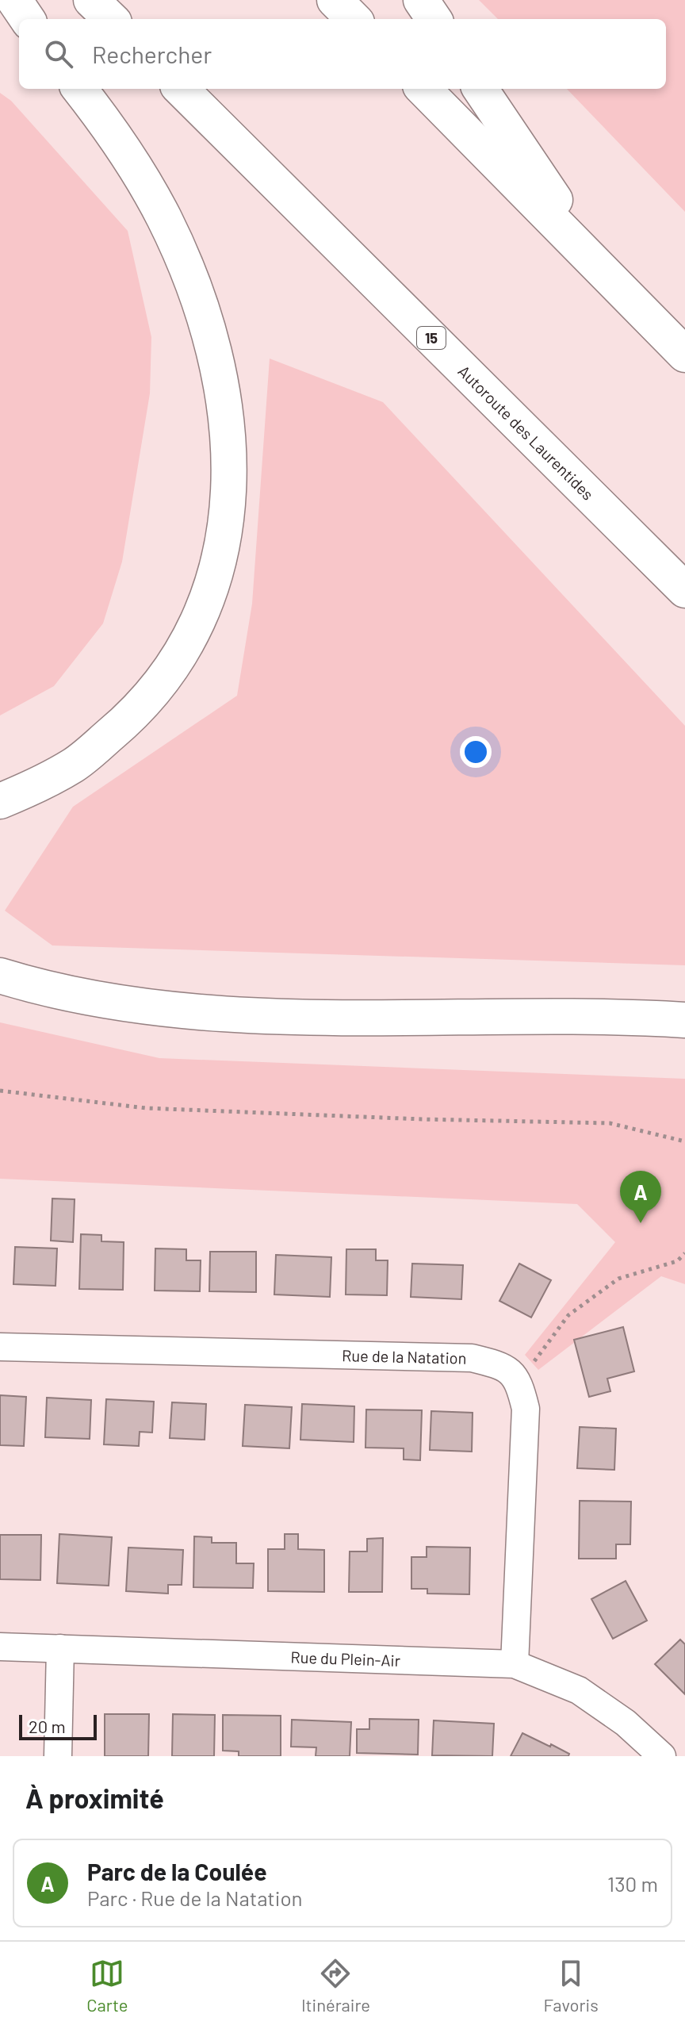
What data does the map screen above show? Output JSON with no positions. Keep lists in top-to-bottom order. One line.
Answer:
{"streets":{"highway":["15","Autoroute des Laurentides"],"street":["Rue de la Natation","Rue du Plein-Air"]},"scale_bar":"20 m","page":{"search":"Rechercher","pins":"A","scale":"20 m","heading":"À proximité","list":[{"mark":"A","name":"Parc de la Coulée","note":"Parc · Rue de la Natation","value":"130 m"}],"nav":["Carte","Itinéraire","Favoris"]}}
